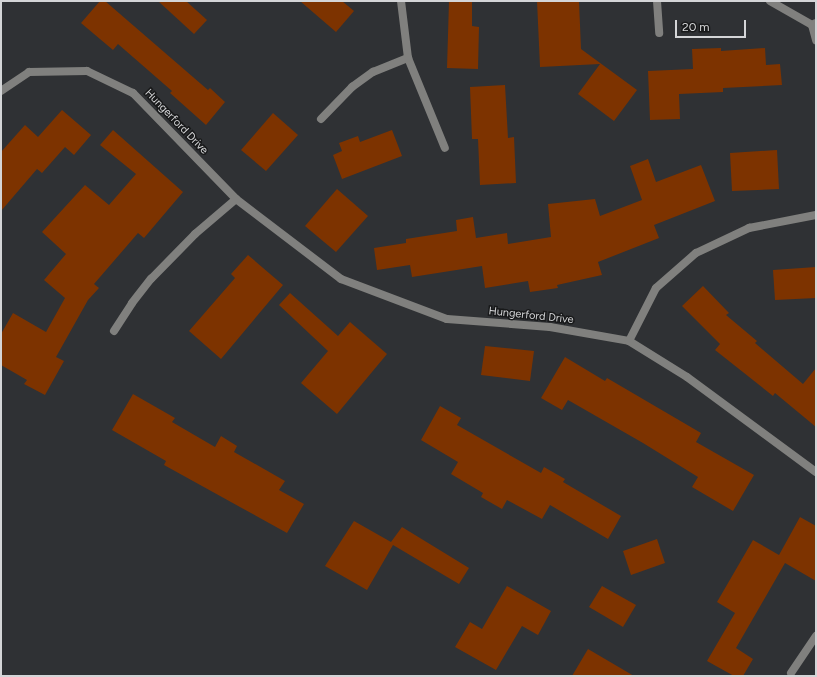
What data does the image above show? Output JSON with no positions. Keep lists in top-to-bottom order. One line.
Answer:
{"streets":{"street":["Hungerford Drive"]},"scale_bar":"20 m"}
